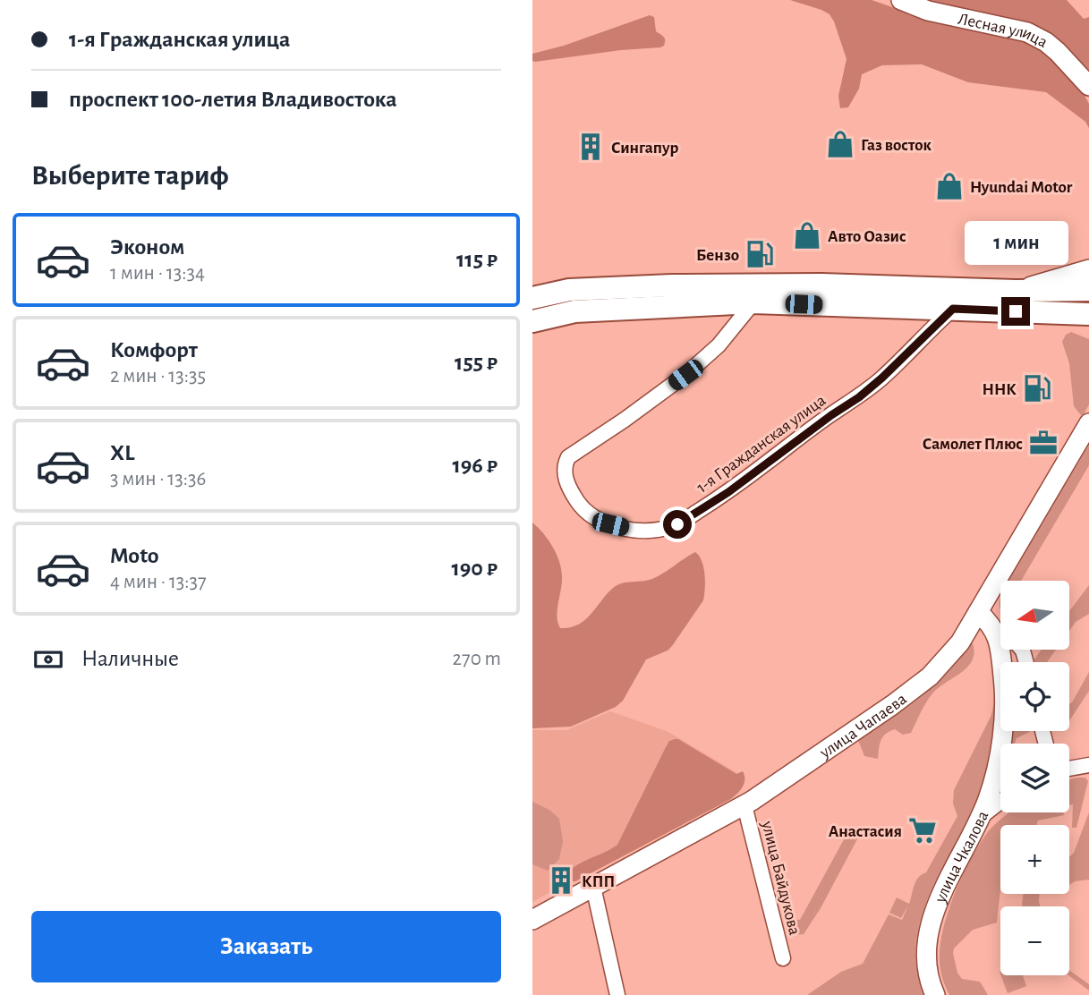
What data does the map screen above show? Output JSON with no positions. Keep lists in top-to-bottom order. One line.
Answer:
{"streets":{"main road":["Лесная улица","улица Чапаева","улица Чкалова"],"street":["1-я Гражданская улица","улица Байдукова"]},"crossings":[["улица Чапаева","улица Байдукова"]],"places":{"shop":["Газ восток","Hyundai Motor","Авто Оазис"],"building":["Сингапур","КПП"],"fuel station":["Бензо","ННК"],"office":["Самолет Плюс"],"supermarket":["Анастасия"]},"north":"left","page":{"banner":["1-я Гражданская улица","проспект 100-летия Владивостока"],"heading":"Выберите тариф","list":[{"name":"Эконом","note":"1 мин · 13:34","value":"115 ₽"},{"name":"Комфорт","note":"2 мин · 13:35","value":"155 ₽"},{"name":"XL","note":"3 мин · 13:36","value":"196 ₽"},{"name":"Moto","note":"4 мин · 13:37","value":"190 ₽"}],"bubble":"1 мин","map_buttons":["+","−"],"pay":["Наличные","270 m"],"buttons":"Заказать"}}
